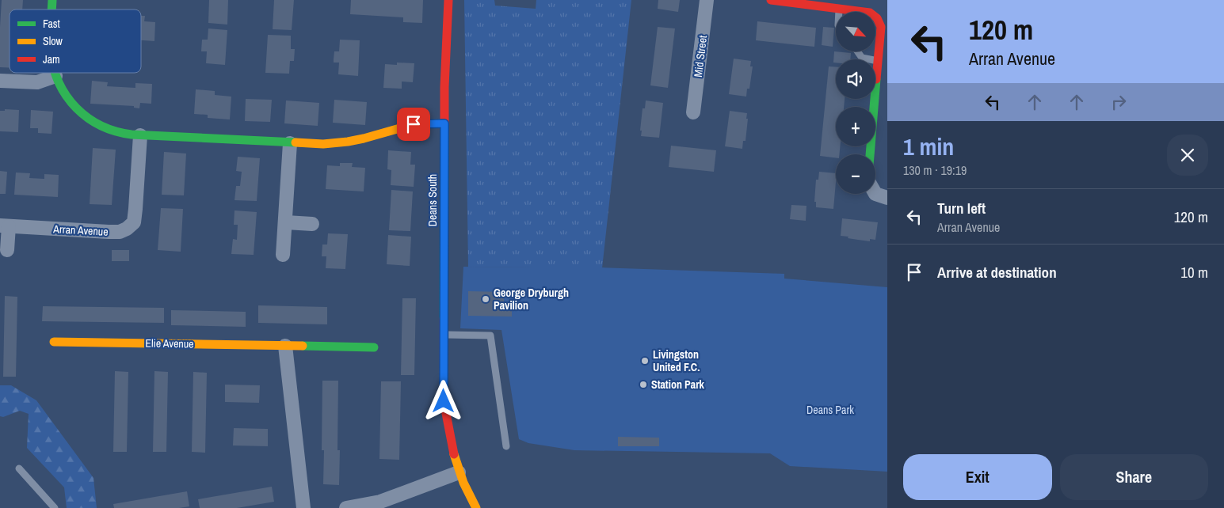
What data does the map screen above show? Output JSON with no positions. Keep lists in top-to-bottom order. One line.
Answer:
{"streets":{"street":["Mid Street","Deans South","Arran Avenue","Elie Avenue"]},"parks":["Deans Park"],"places":["George Dryburgh Pavilion","Livingston United F.C.","Station Park"],"legend":["Fast","Slow","Jam"],"north":"bottom right","page":{"turn":["120 m","Arran Avenue"],"map_buttons":["+","−"],"heading":["1 min","130 m · 19:19"],"list":[{"name":"Turn left","note":"Arran Avenue","value":"120 m"},{"name":"Arrive at destination","value":"10 m"}],"buttons":["Exit","Share"]}}
